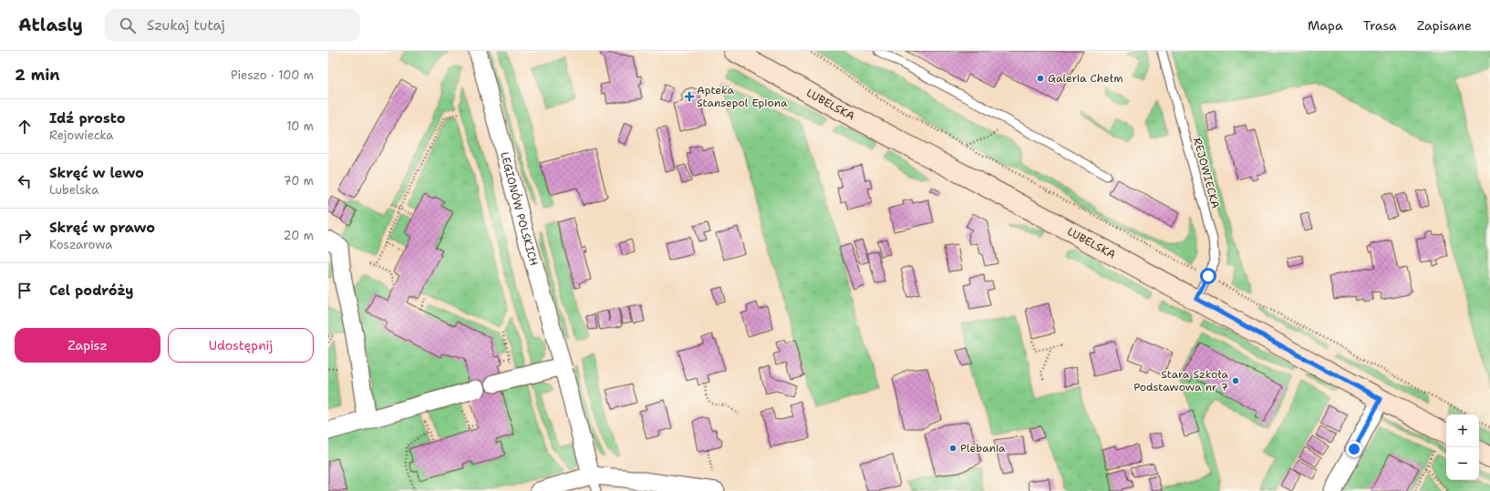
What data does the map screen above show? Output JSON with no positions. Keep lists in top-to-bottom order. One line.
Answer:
{"streets":{"main road":["LUBELSKA"],"street":["LEGIONÓW POLSKICH"],"lane":["REJOWIECKA"]},"crossings":[["LUBELSKA","REJOWIECKA"]],"places":{"other":["Galeria Chełm","Stara Szkoła Podstawowa nr 7","Plebania"],"health":["Apteka Stansepol Epiona"]},"page":{"header":"Atlasly","search":"Szukaj tutaj","nav":["Mapa","Trasa","Zapisane"],"heading":["2 min","Pieszo · 100 m"],"list":[["Idź prosto","Rejowiecka","10 m"],["Skręć w lewo","Lubelska","70 m"],["Skręć w prawo","Koszarowa","20 m"],"Cel podróży"],"buttons":["Zapisz","Udostępnij"],"map_buttons":["+","−"]}}
